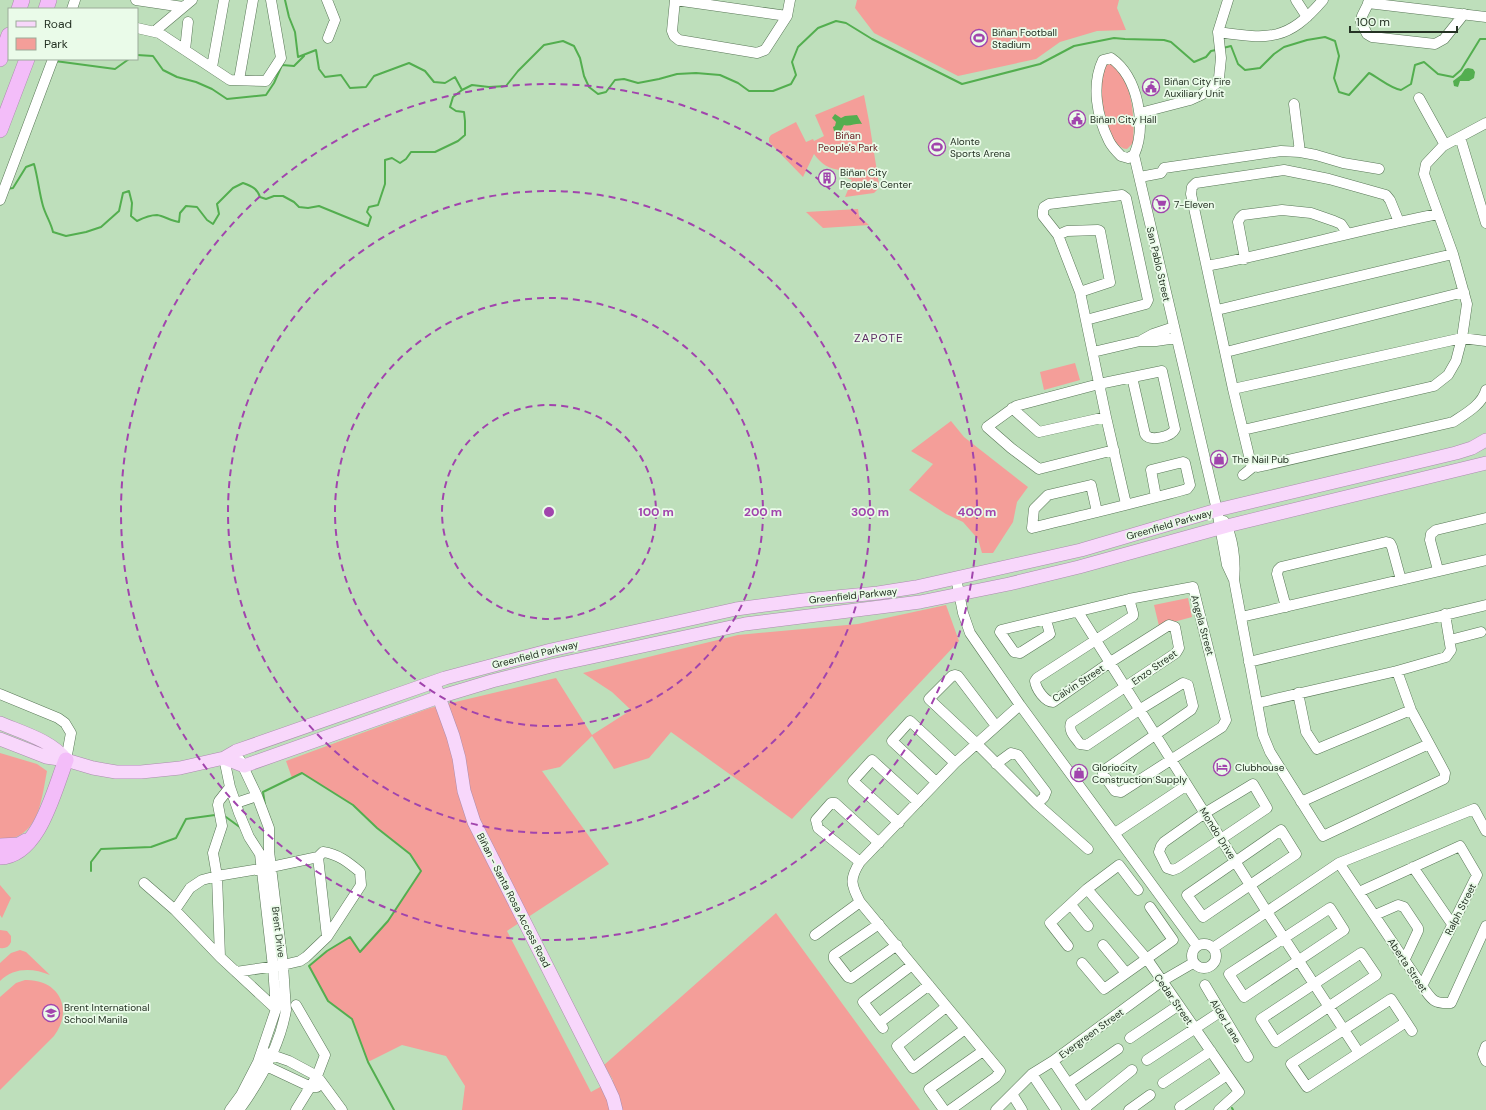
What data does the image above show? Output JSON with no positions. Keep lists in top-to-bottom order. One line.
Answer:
{"streets":{"main road":["Greenfield Parkway","Biñan - Santa Rosa Access Road"],"street":["San Pablo Street","Angela Street","Enzo Street","Calvin Street","Mondo Drive","Ralph Street","Brent Drive","Aberta Street","Cedar Street","Alder Lane","Evergreen Street"]},"crossings":[["San Pablo Street","Greenfield Parkway"],["Greenfield Parkway","Biñan - Santa Rosa Access Road"],["Greenfield Parkway","Brent Drive"],["Angela Street","Mondo Drive"],["Enzo Street","Calvin Street"],["Enzo Street","Mondo Drive"],["Calvin Street","Mondo Drive"],["Ralph Street","Aberta Street"],["Cedar Street","Evergreen Street"]],"districts":["ZAPOTE"],"parks":["Biñan People's Park"],"places":{"sports":["Biñan Football Stadium","Alonte Sports Arena"],"public building":["Biñan City Fire Auxiliary Unit","Biñan City Hall"],"building":["Biñan City People's Center"],"supermarket":["7-Eleven"],"shop":["The Nail Pub","Gloriocity Construction Supply"],"hotel":["Clubhouse"],"school or university":["Brent International School Manila"]},"legend":["Road","Park"],"scale_bar":"100 m","rings":["100 m","200 m","300 m","400 m"]}
